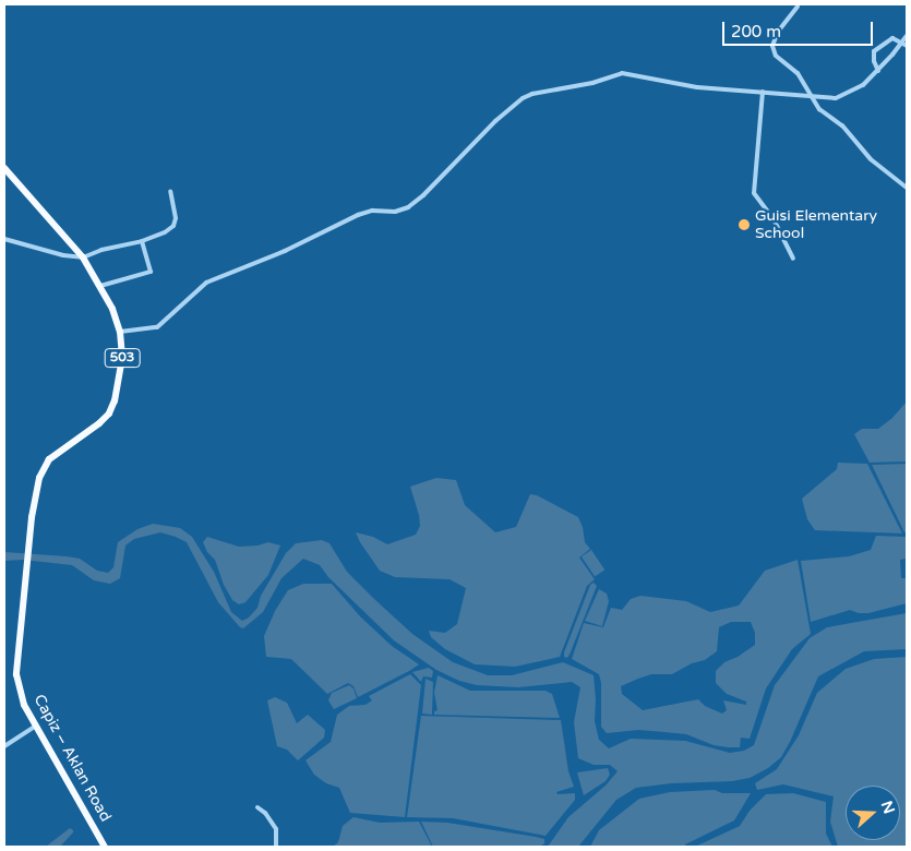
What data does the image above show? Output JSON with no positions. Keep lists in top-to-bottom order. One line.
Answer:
{"streets":{"main road":["503","Capiz – Aklan Road"]},"places":["Guisi Elementary School"],"scale_bar":"200 m","north":"right"}
